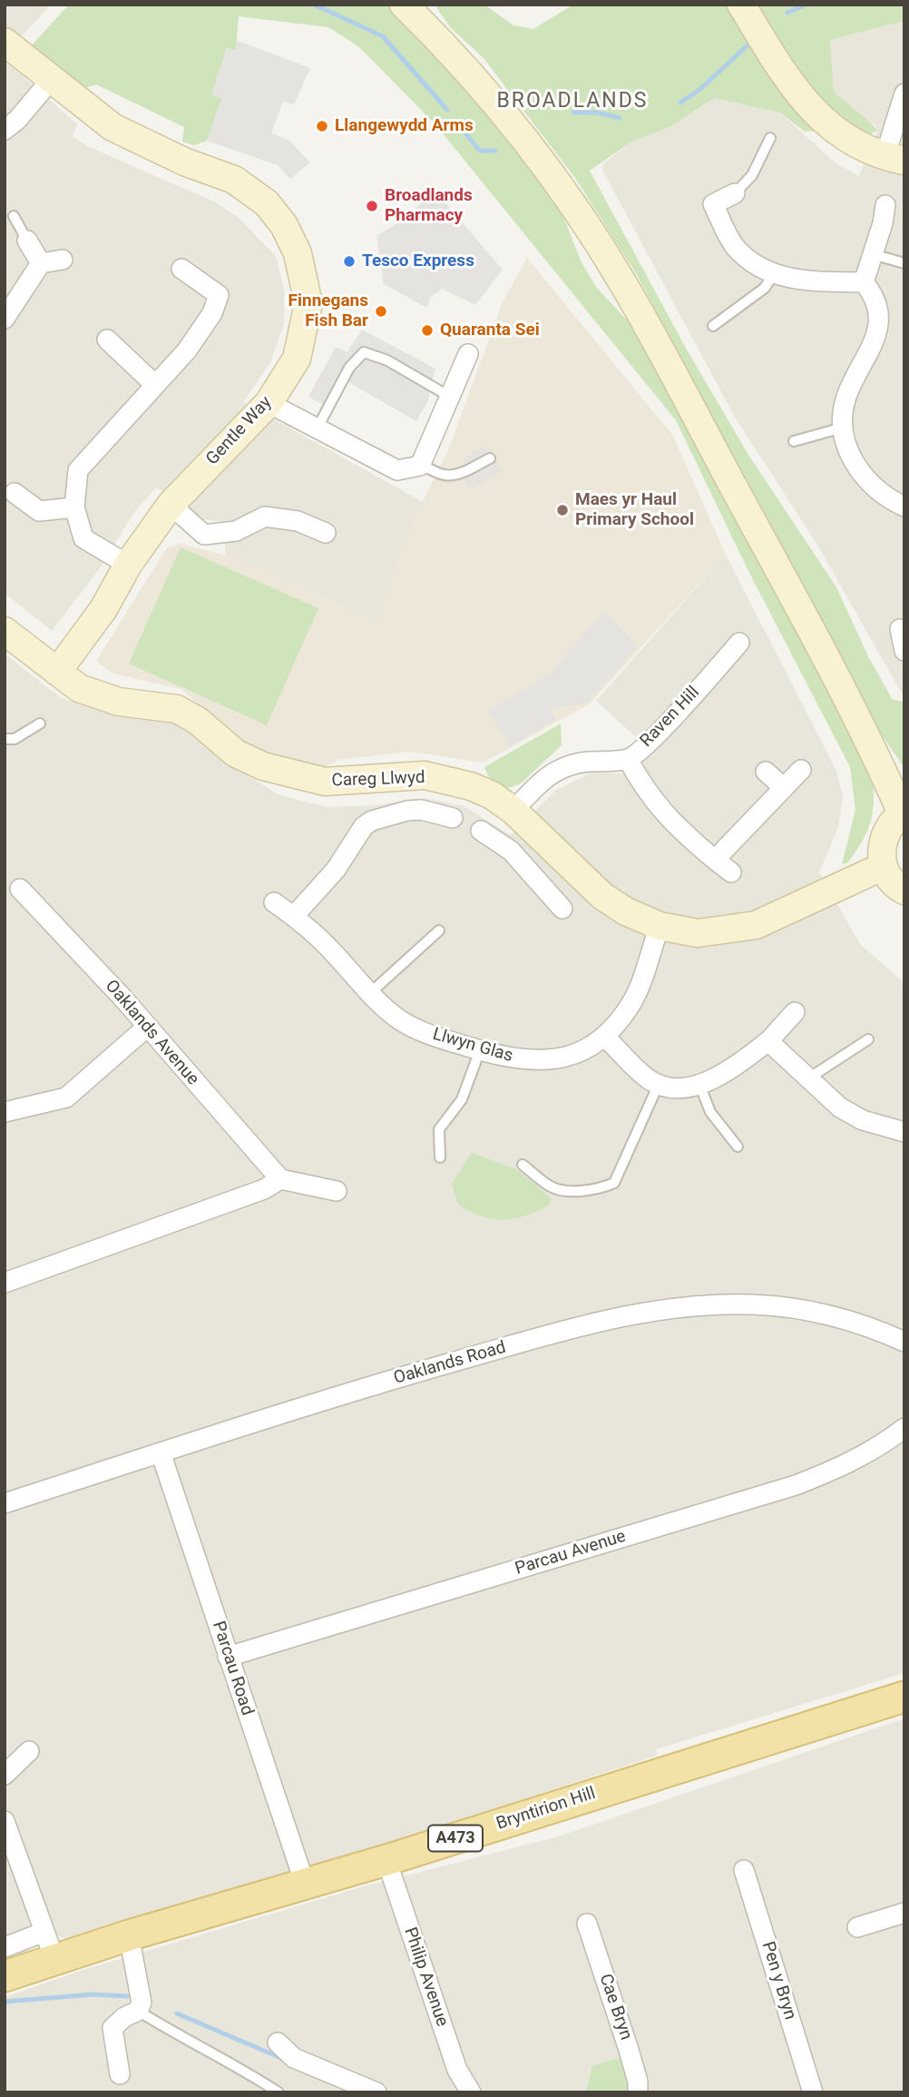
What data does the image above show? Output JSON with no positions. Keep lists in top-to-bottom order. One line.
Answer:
{"streets":{"main road":["Bryntirion Hill","A473"],"street":["Gentle Way","Raven Hill","Careg Llwyd","Oaklands Avenue","Llwyn Glas","Oaklands Road","Parcau Avenue","Parcau Road","Philip Avenue","Pen y Bryn","Cae Bryn"]},"crossings":[["Gentle Way","Careg Llwyd"],["Raven Hill","Careg Llwyd"],["Careg Llwyd","Llwyn Glas"],["Oaklands Road","Parcau Road"],["Parcau Avenue","Parcau Road"],["Parcau Road","Bryntirion Hill"],["Bryntirion Hill","Philip Avenue"]],"districts":["BROADLANDS"],"places":["Llangewydd Arms","Broadlands Pharmacy","Tesco Express","Finnegans Fish Bar","Quaranta Sei","Maes yr Haul Primary School"]}
